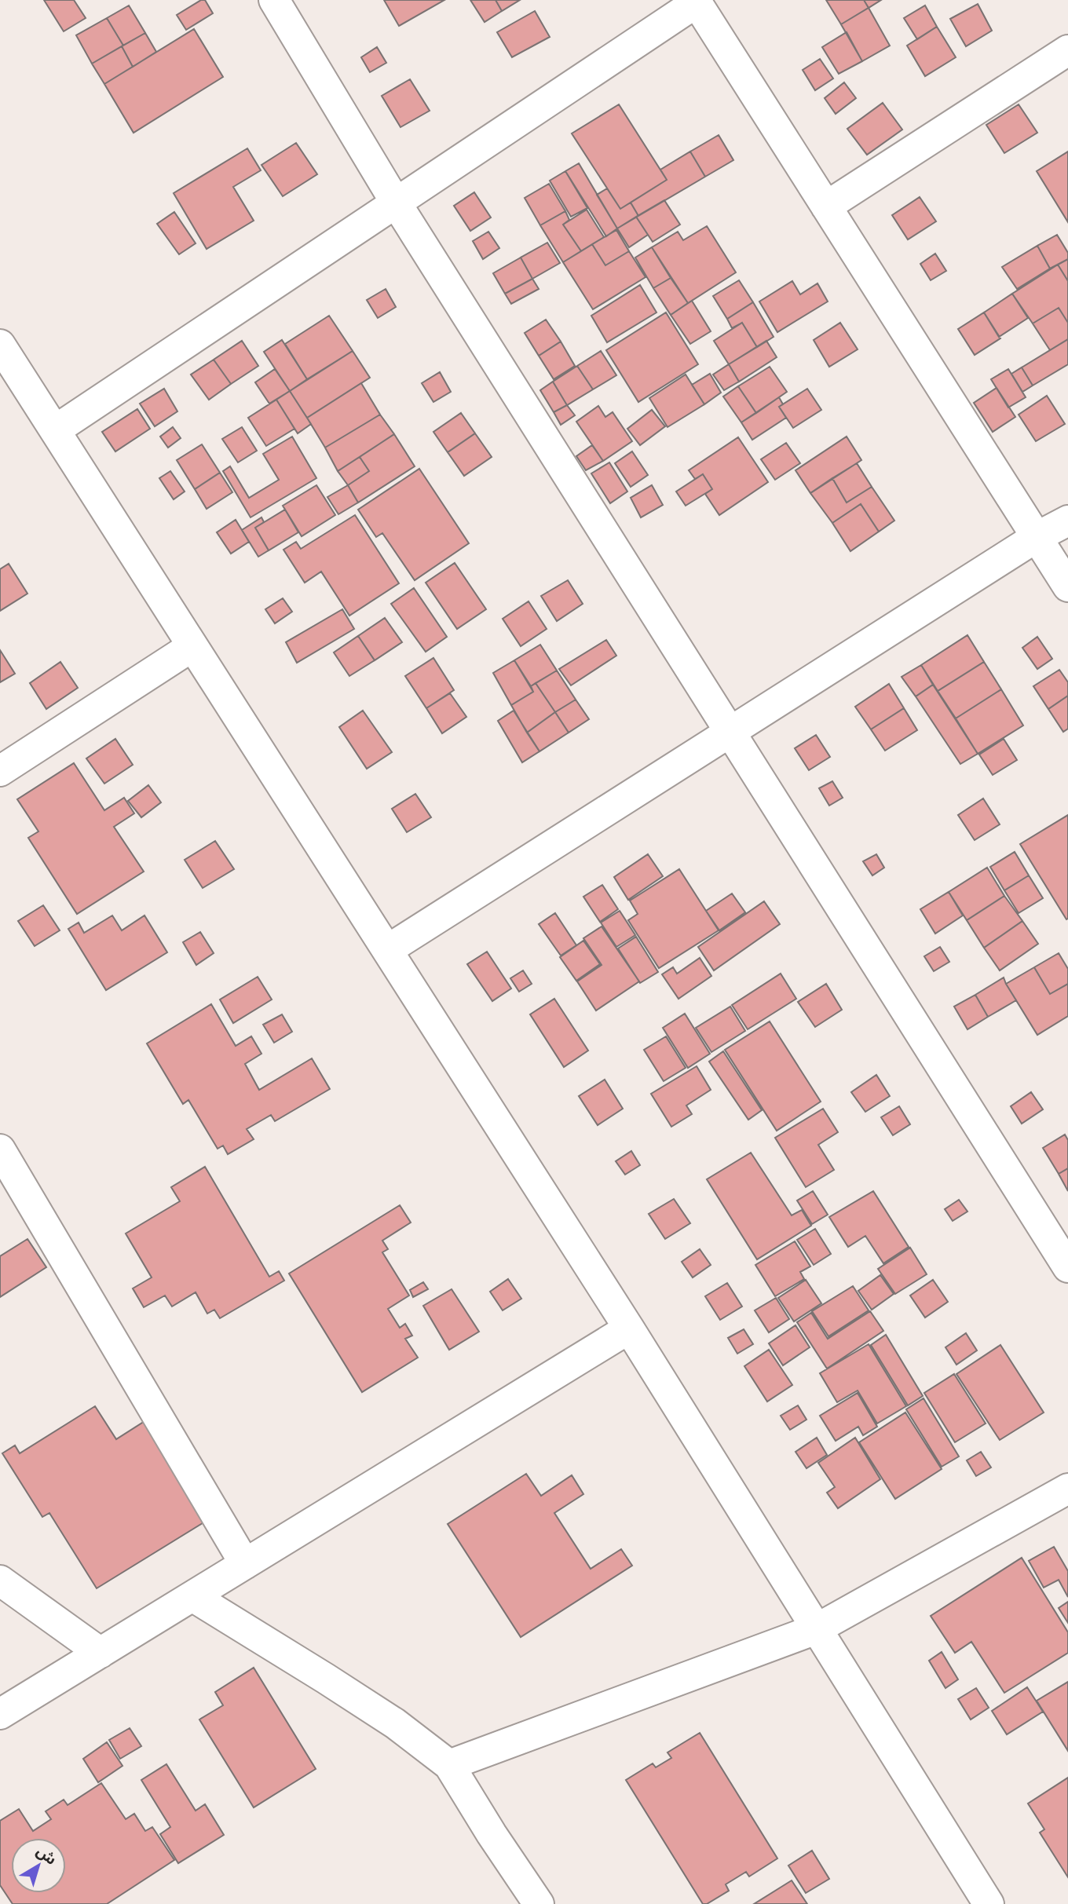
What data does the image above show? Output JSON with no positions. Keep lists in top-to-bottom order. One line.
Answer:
{"north":"top right"}
